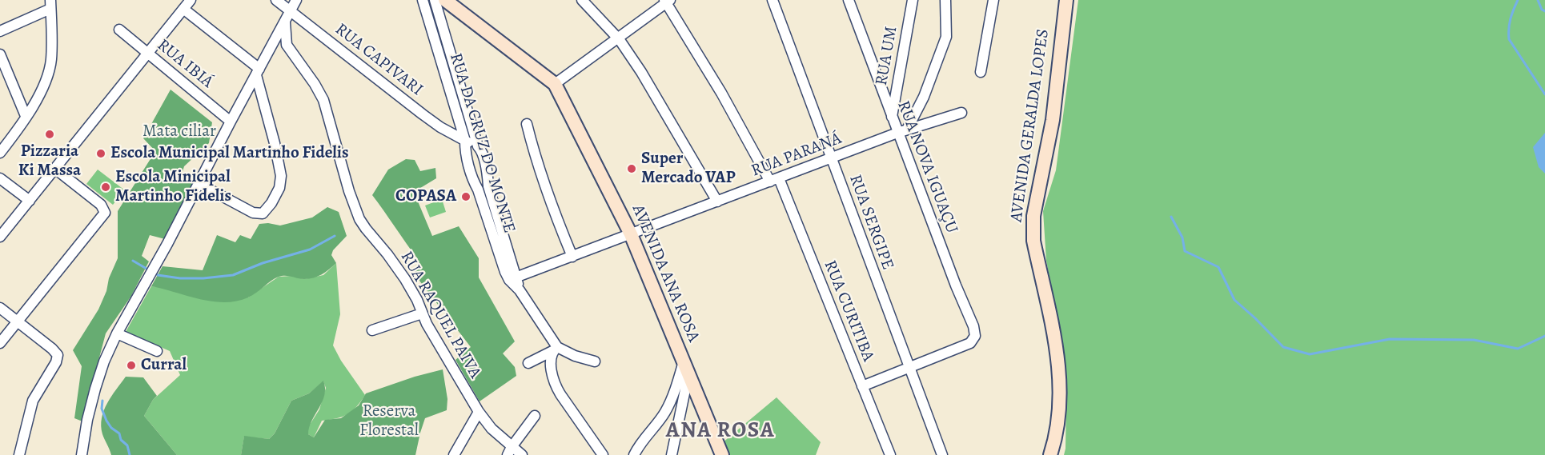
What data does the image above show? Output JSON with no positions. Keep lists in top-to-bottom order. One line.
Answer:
{"streets":{"main road":["AVENIDA GERALDA LOPES","AVENIDA ANA ROSA"],"street":["RUA UM","RUA CAPIVARI","RUA IBIÁ","RUA DA CRUZ DO MONTE","RUA PARANÁ","RUA NOVA IGUAÇU","RUA SERGIPE","RUA CURITIBA","RUA RAQUEL PAIVA"]},"crossings":[["RUA UM","RUA NOVA IGUAÇU"],["RUA CAPIVARI","RUA DA CRUZ DO MONTE"],["RUA DA CRUZ DO MONTE","RUA PARANÁ"],["RUA PARANÁ","RUA NOVA IGUAÇU"],["RUA PARANÁ","RUA SERGIPE"],["RUA PARANÁ","AVENIDA ANA ROSA"],["RUA PARANÁ","RUA CURITIBA"],["RUA NOVA IGUAÇU","RUA SERGIPE"]],"districts":["ANA ROSA"],"parks":["Mata ciliar","Reserva Florestal"],"places":["Pizzaria Ki Massa","Escola Municipal Martinho Fidelis","Super Mercado VAP","Escola Minicipal Martinho Fidelis","COPASA","Curral"]}
